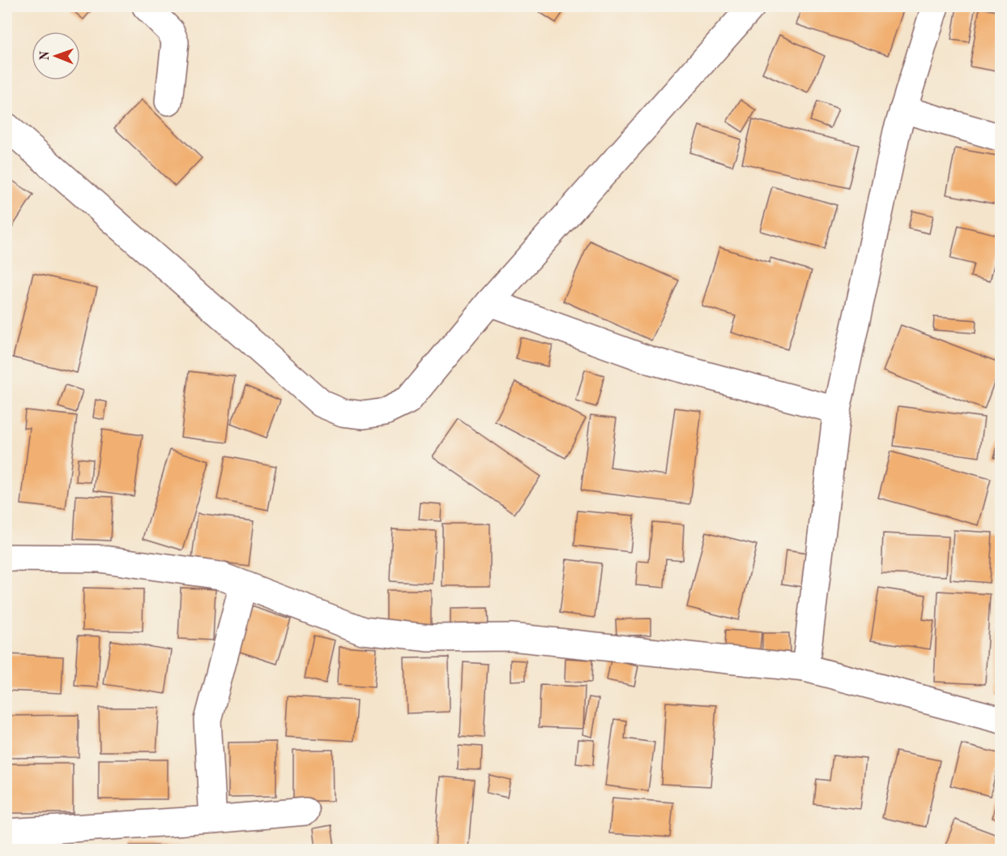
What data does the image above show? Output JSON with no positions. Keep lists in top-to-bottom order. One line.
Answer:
{"north":"left"}
